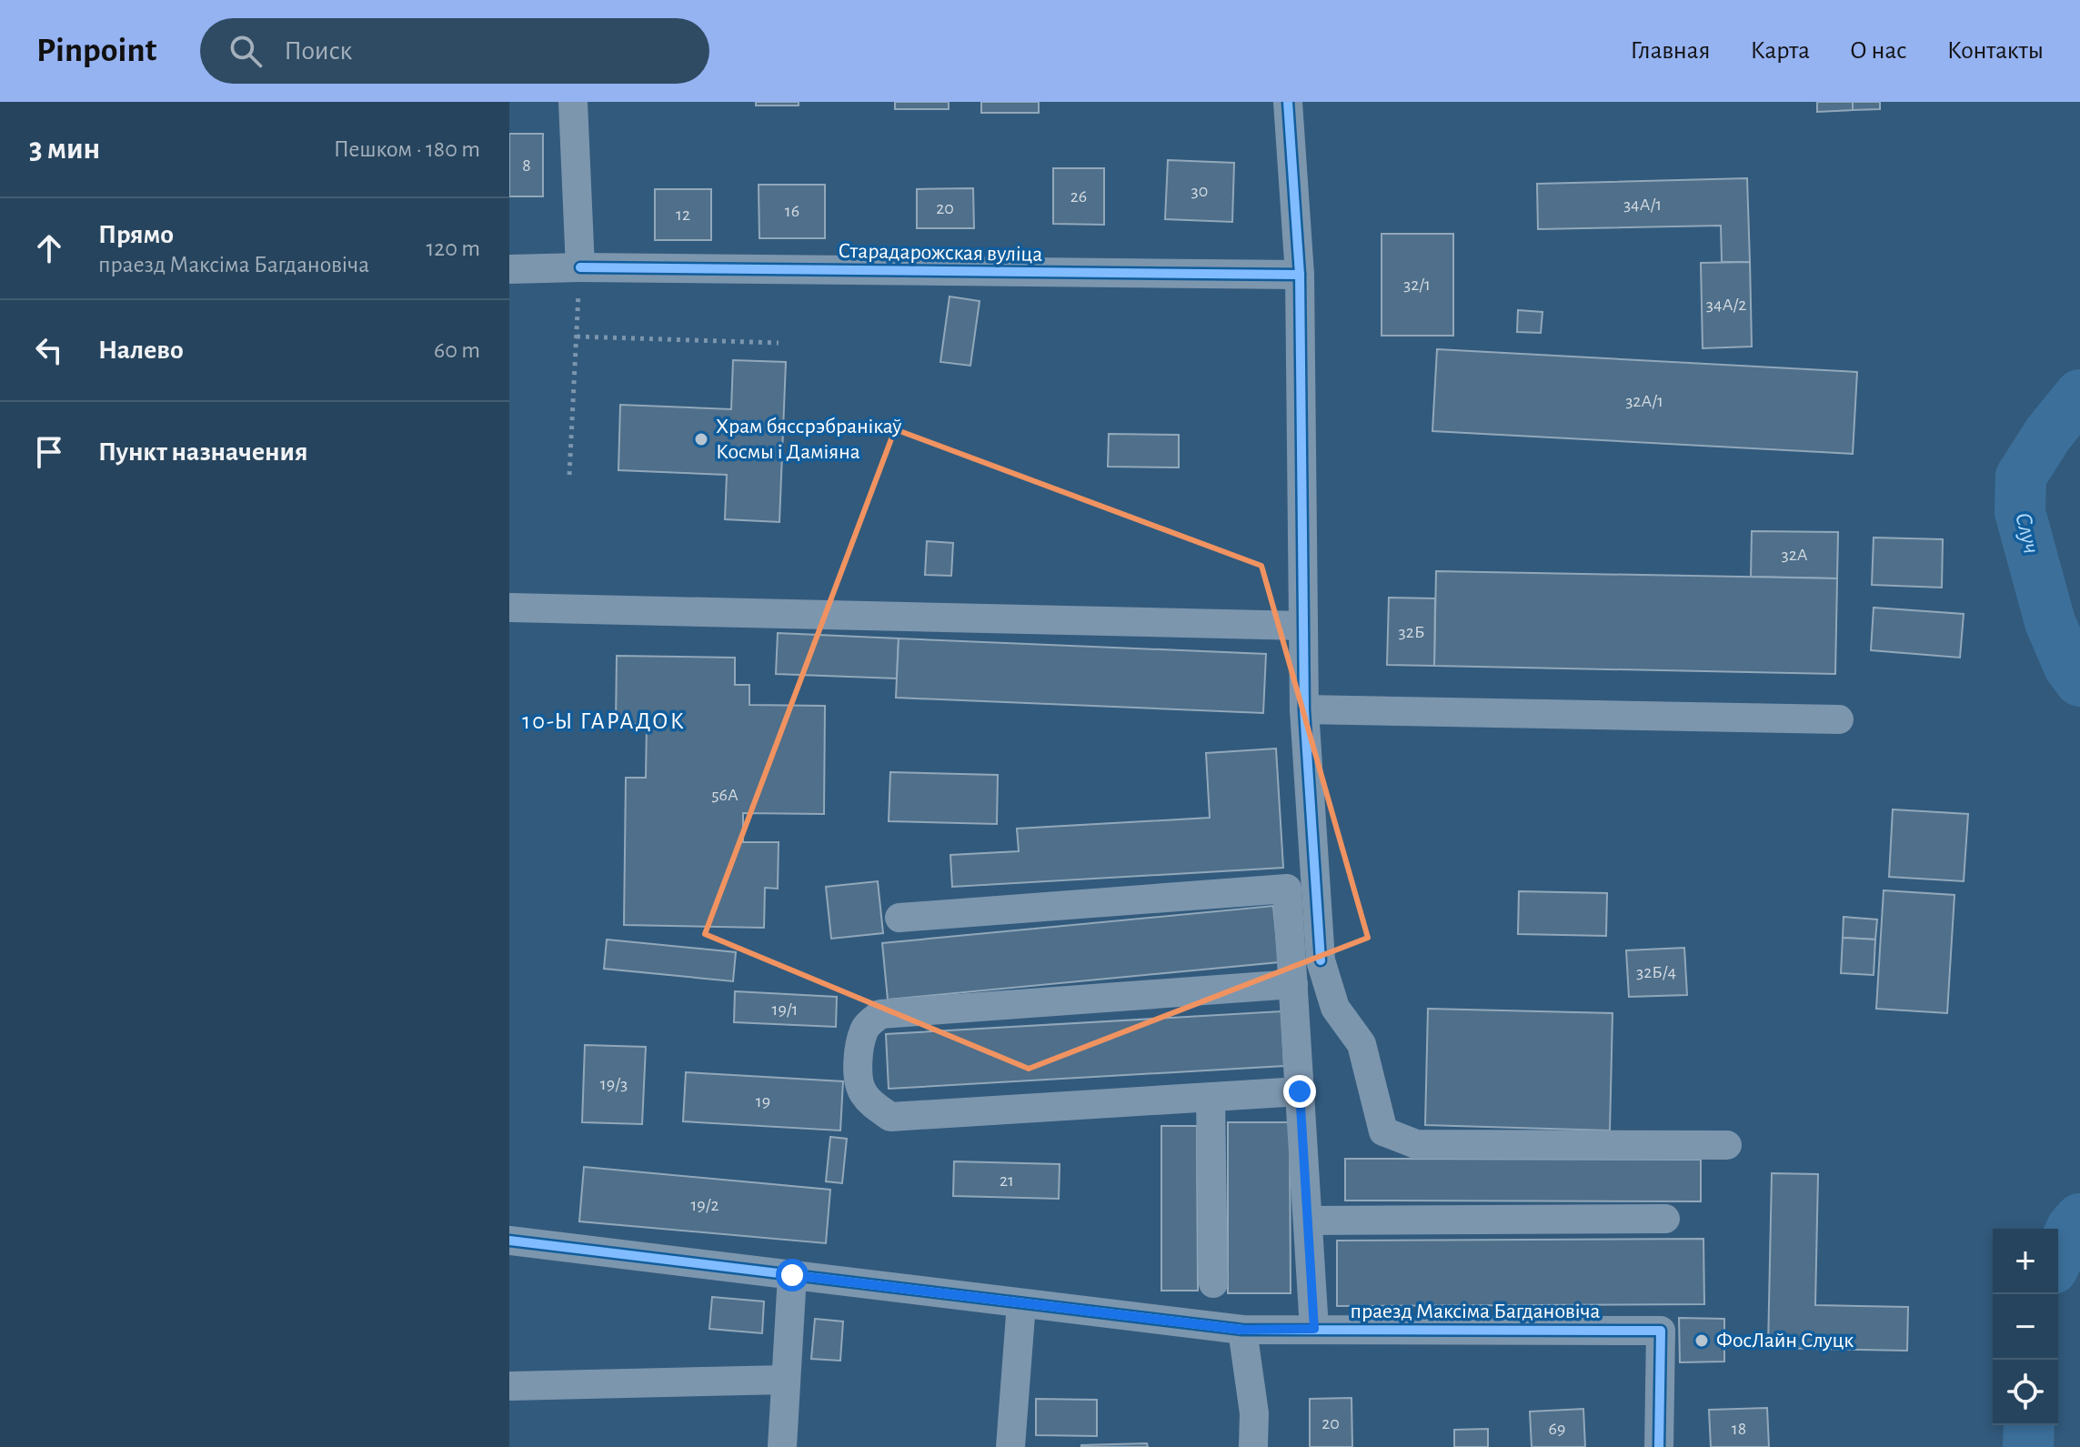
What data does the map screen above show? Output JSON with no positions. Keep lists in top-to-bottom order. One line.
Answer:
{"streets":{"street":["Старадарожская вуліца","праезд Максіма Багдановіча"]},"districts":["10-Ы ГАРАДОК"],"water":["Случ"],"places":["Храм бяссрэбранікаў Космы і Даміяна","ФосЛайн Слуцк"],"house_numbers":["8","30","26","34А/1","20","16","12","32/1","34А/2","32А/1","32А","32Б","56А","32Б/4","19/1","19/3","19","21","19/2","20","69","18"],"page":{"header":"Pinpoint","search":"Поиск","nav":["Главная","Карта","О нас","Контакты"],"heading":["3 мин","Пешком · 180 m"],"list":[["Прямо","праезд Максіма Багдановіча","120 m"],["Налево","60 m"],"Пункт назначения"],"map_buttons":["+","−"]}}
